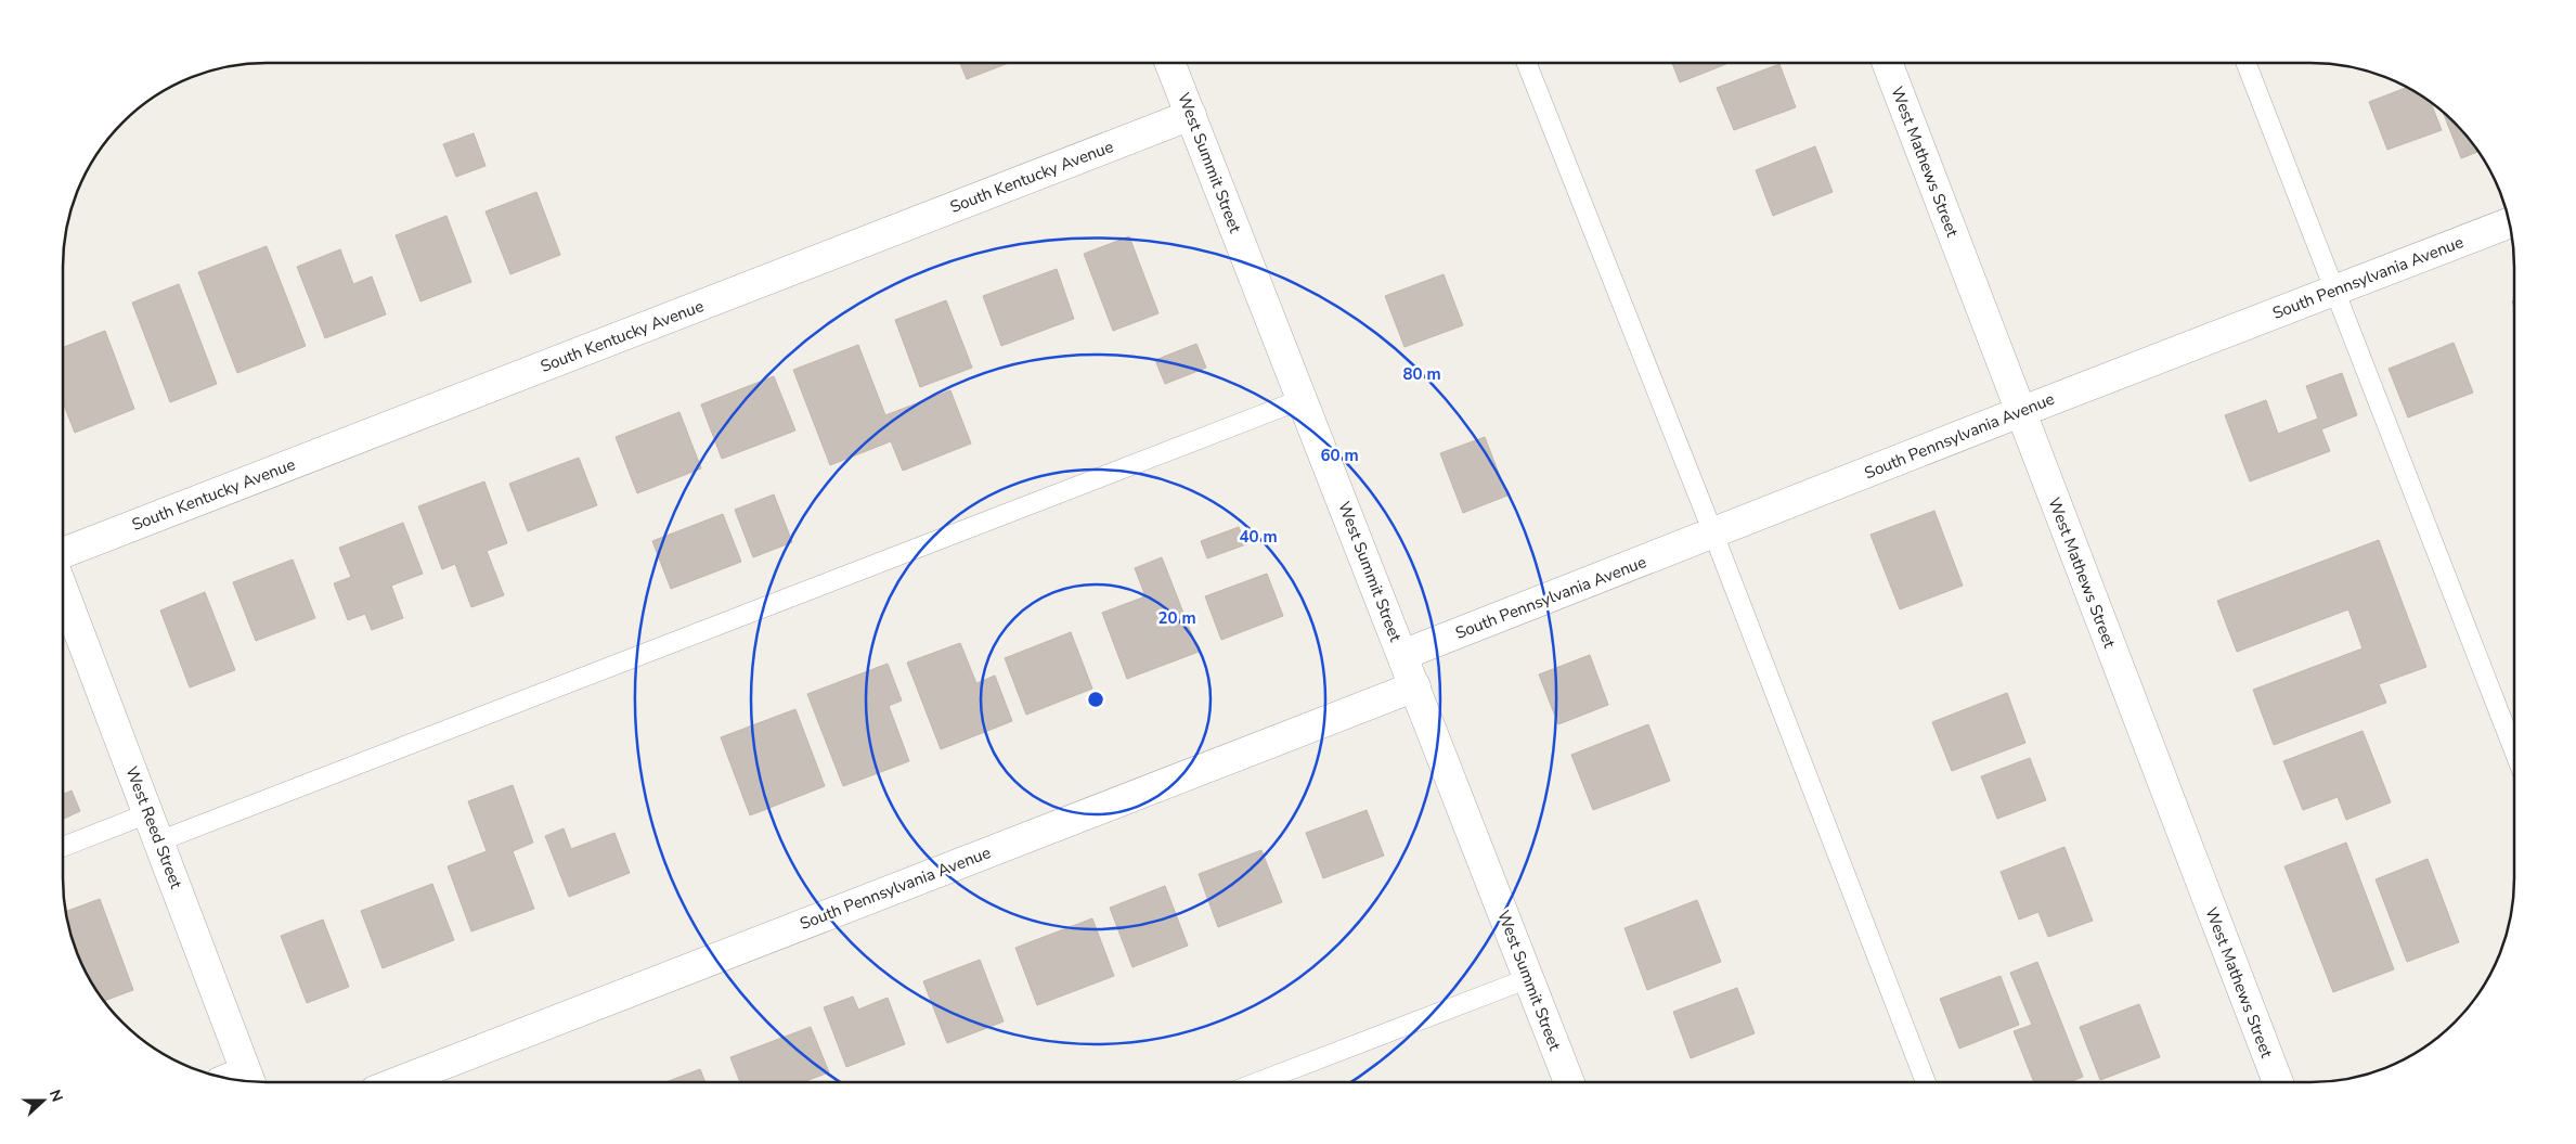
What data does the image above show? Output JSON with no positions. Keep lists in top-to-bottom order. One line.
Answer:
{"streets":{"street":["West Mathews Street","West Summit Street","South Kentucky Avenue","South Pennsylvania Avenue","West Reed Street"]},"crossings":[["West Mathews Street","South Pennsylvania Avenue"],["West Summit Street","South Kentucky Avenue"],["West Summit Street","South Pennsylvania Avenue"]],"north":"right","rings":["80 m","60 m","40 m","20 m"]}
